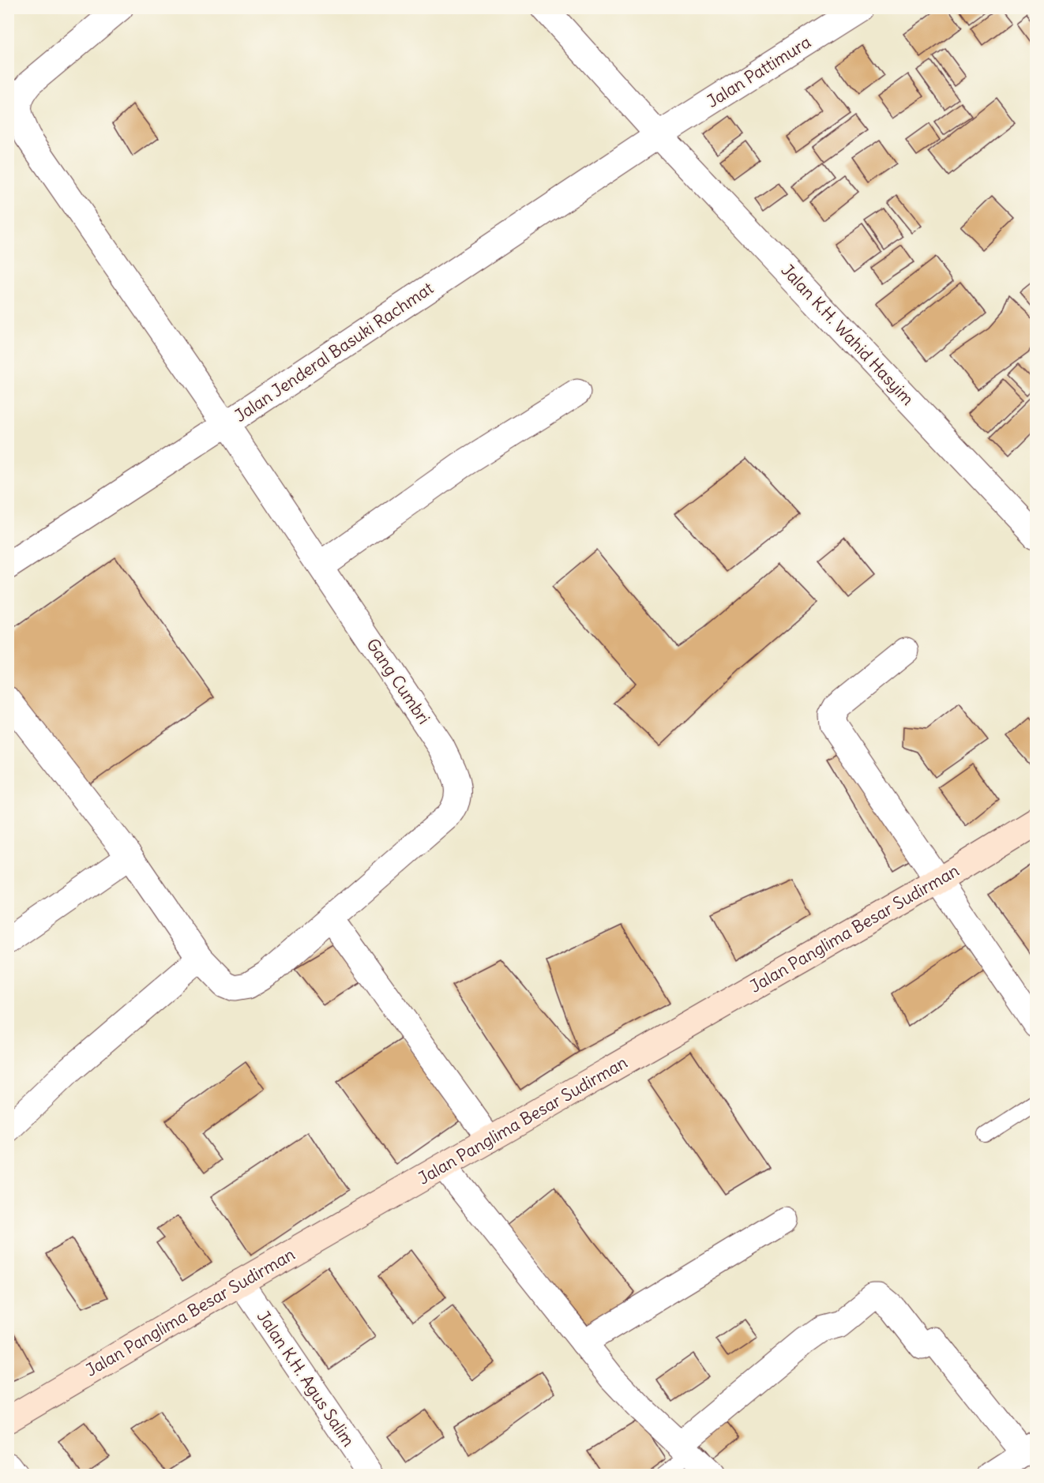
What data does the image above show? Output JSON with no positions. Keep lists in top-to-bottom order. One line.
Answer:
{"streets":{"main road":["Jalan Panglima Besar Sudirman"],"street":["Jalan Pattimura","Jalan K.H. Wahid Hasyim","Jalan Jenderal Basuki Rachmat","Gang Cumbri","Jalan K.H. Agus Salim"]},"crossings":[["Jalan Pattimura","Jalan K.H. Wahid Hasyim"],["Jalan Pattimura","Jalan Jenderal Basuki Rachmat"],["Jalan K.H. Wahid Hasyim","Jalan Jenderal Basuki Rachmat"],["Jalan Jenderal Basuki Rachmat","Gang Cumbri"],["Jalan Panglima Besar Sudirman","Jalan K.H. Agus Salim"]]}
